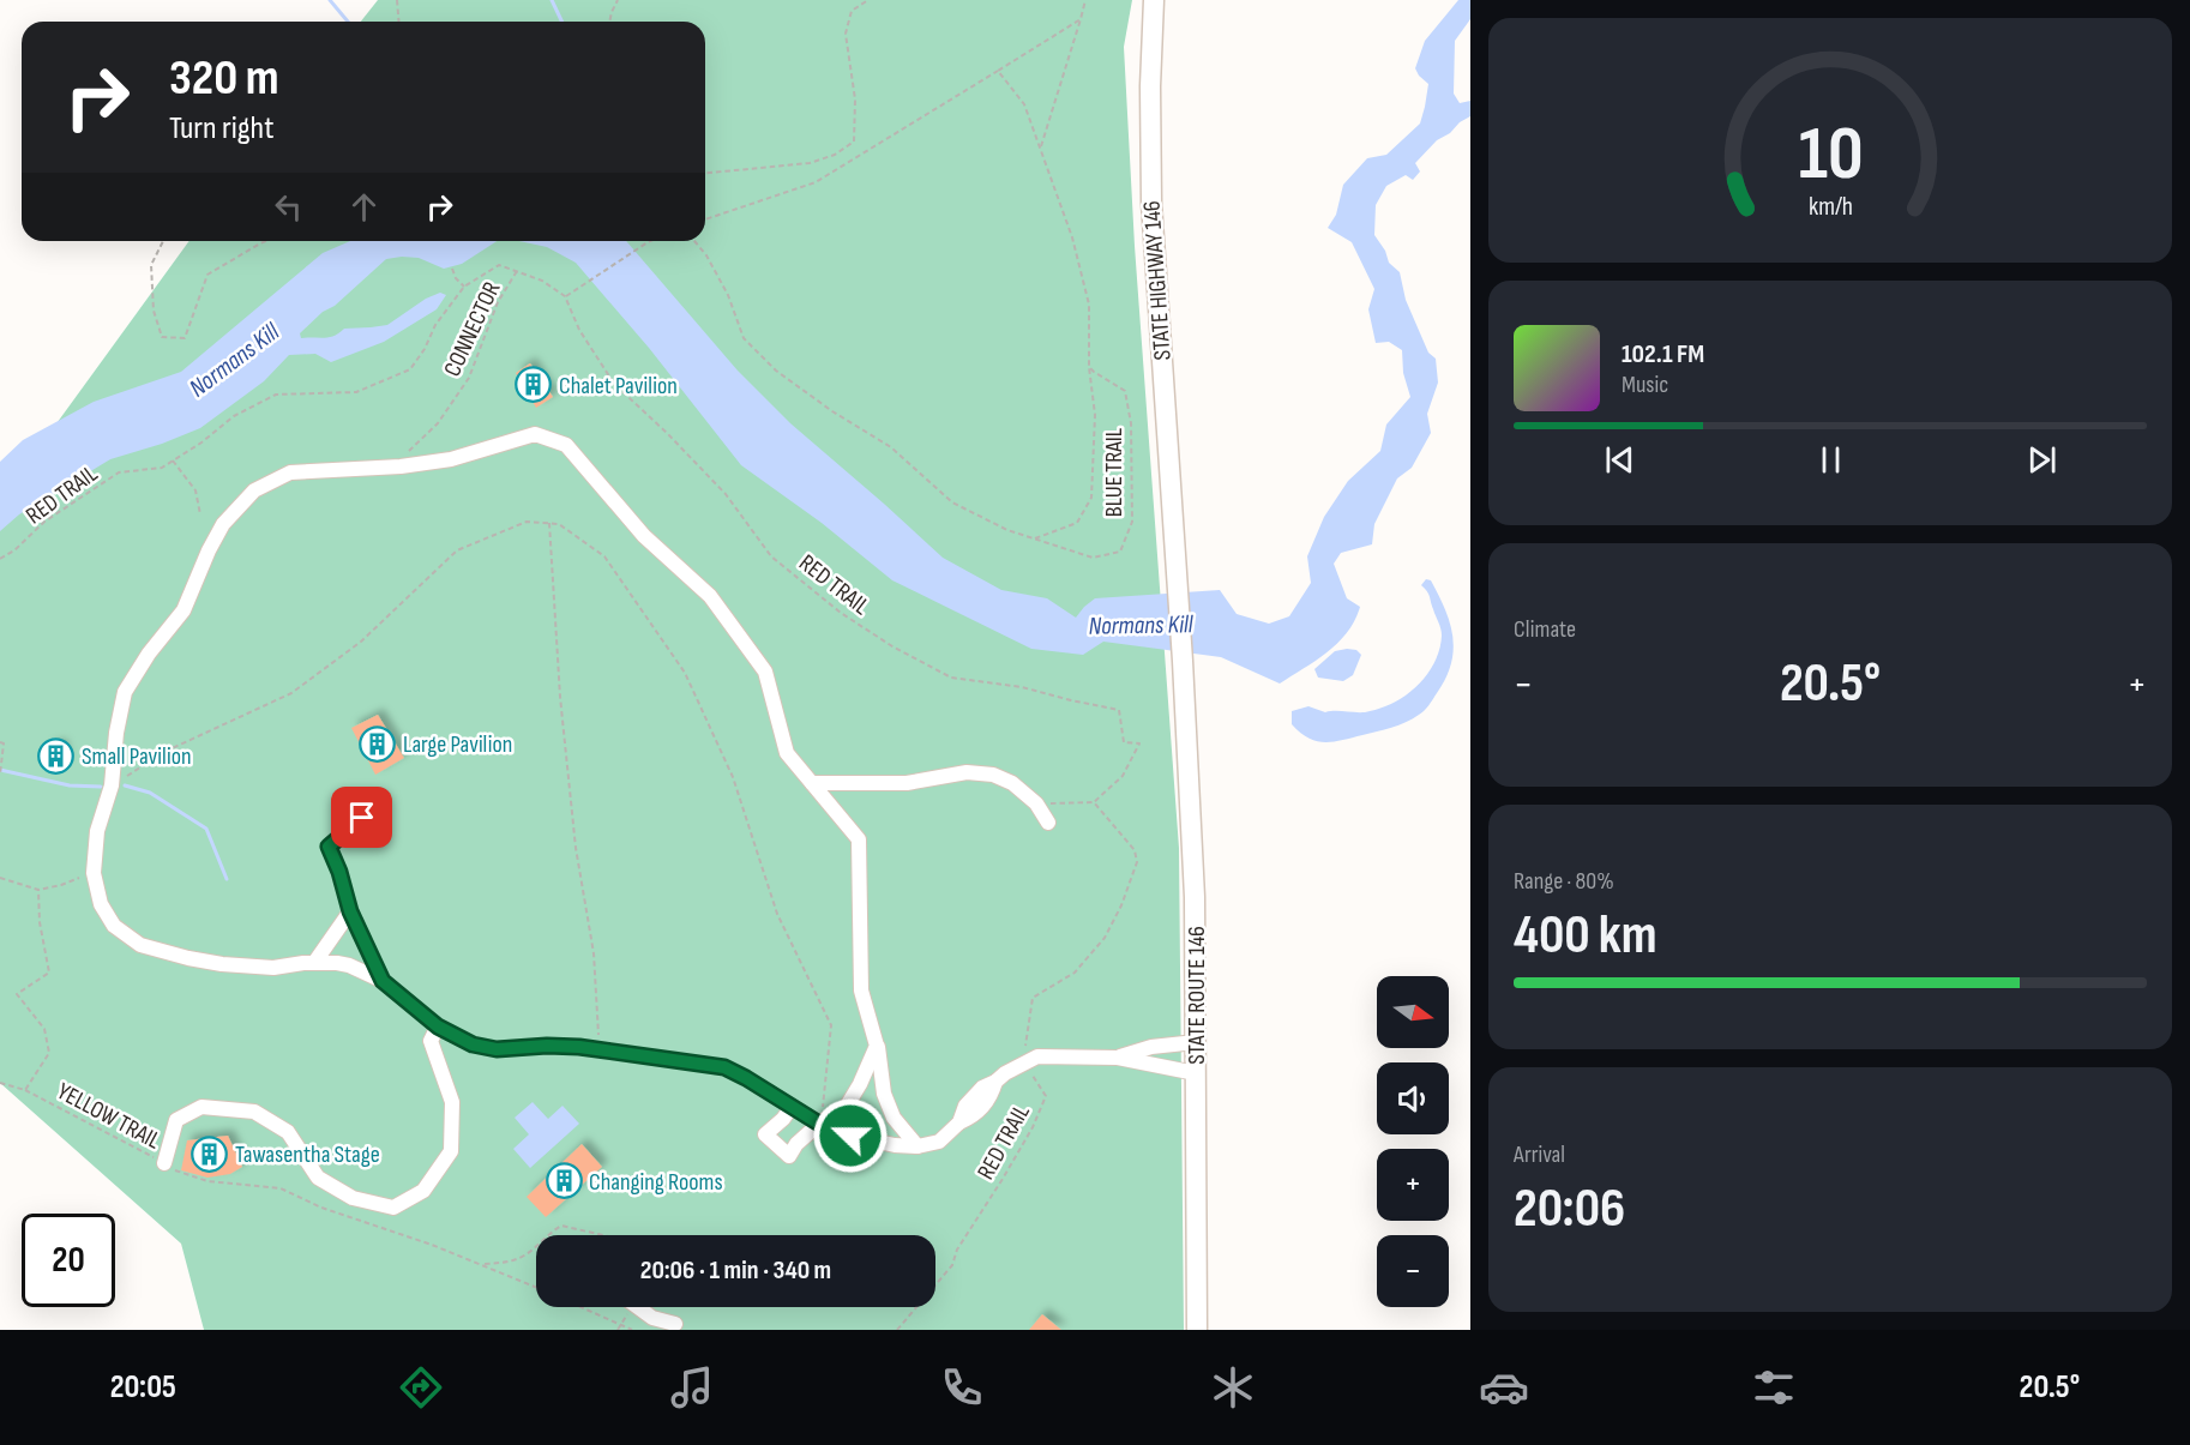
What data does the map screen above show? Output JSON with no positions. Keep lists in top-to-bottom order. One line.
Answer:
{"streets":{"main road":["STATE HIGHWAY 146","STATE ROUTE 146"],"path":["CONNECTOR","BLUE TRAIL","RED TRAIL","YELLOW TRAIL"]},"crossings":[["STATE HIGHWAY 146","STATE ROUTE 146"],["CONNECTOR","RED TRAIL"]],"water":["Normans Kill"],"places":{"building":["Chalet Pavilion","Large Pavilion","Small Pavilion","Tawasentha Stage","Changing Rooms"]},"north":"right","page":{"turn":["320 m","Turn right"],"song":["102.1 FM","Music"],"tile":["Climate",["Range · 80%","400 km"],["Arrival","20:06"]],"heat":["−","20.5°","+"],"map_buttons":["+","−"],"limit":"20","trip":"20:06 · 1 min · 340 m","tabs":["20:05","20.5°"],"gauge":["10","km/h"]}}
